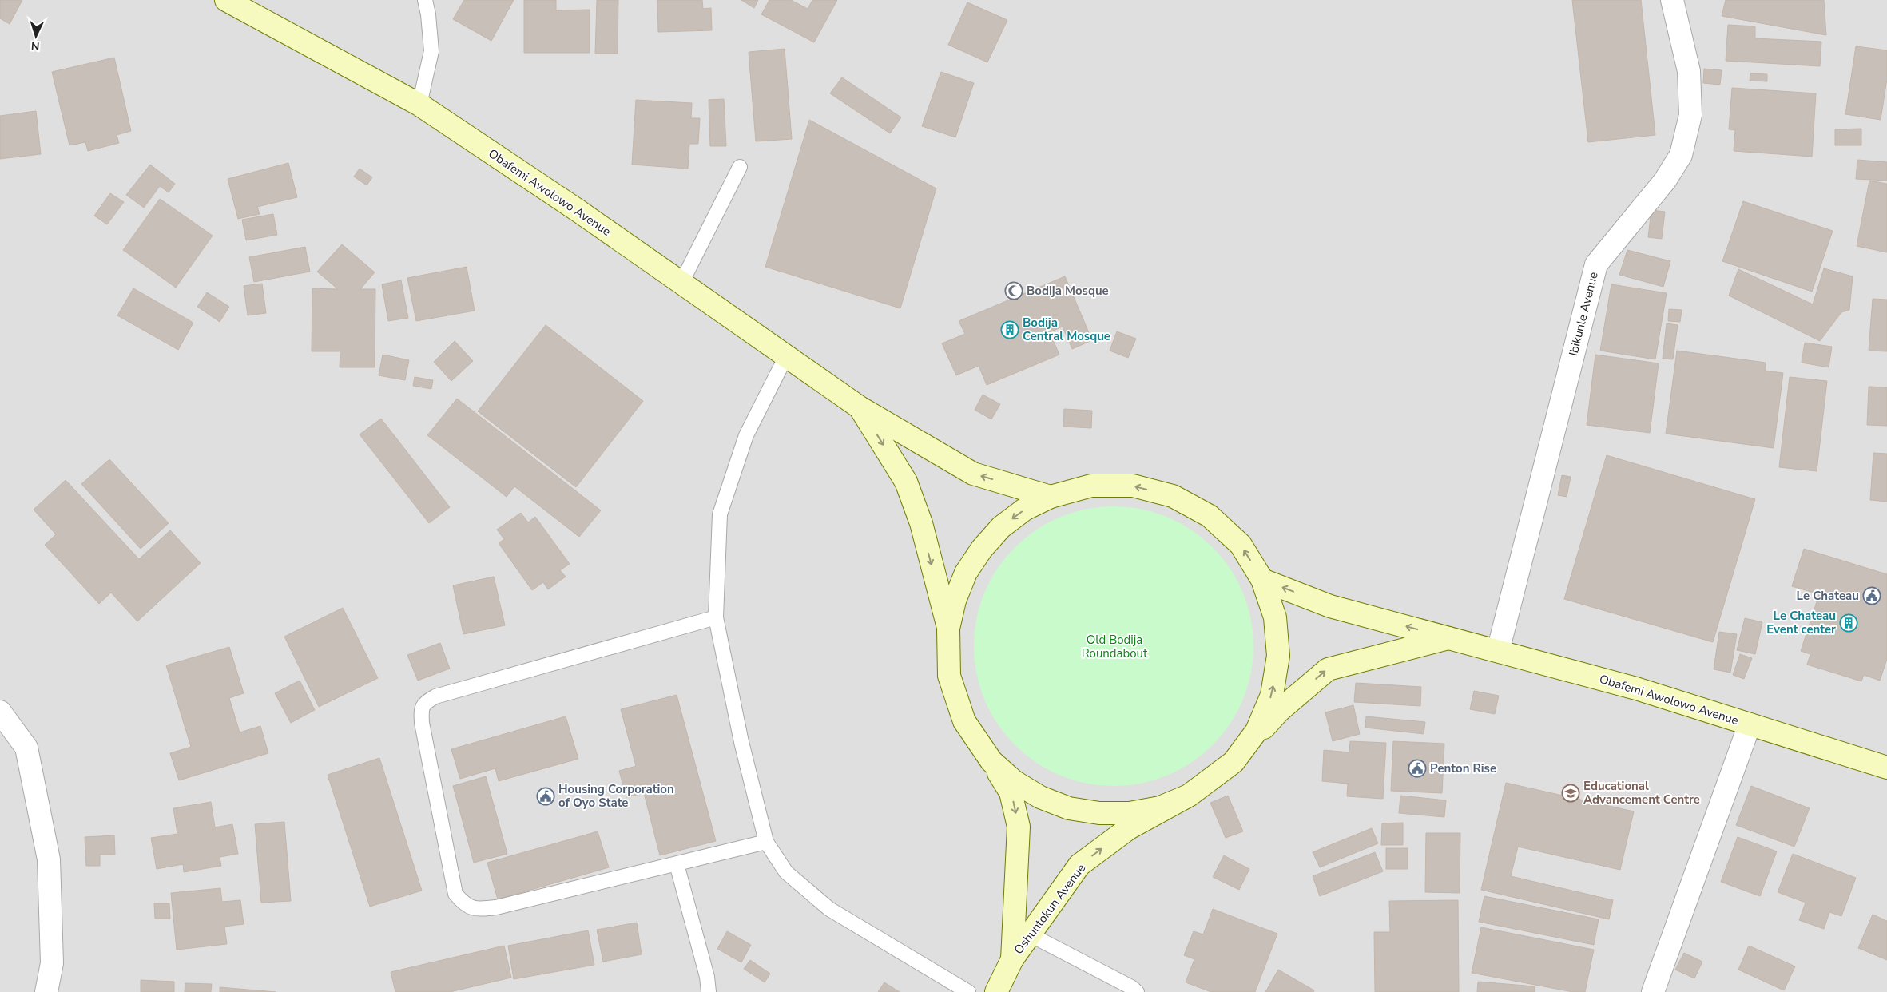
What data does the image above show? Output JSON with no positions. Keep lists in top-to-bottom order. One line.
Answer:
{"streets":{"main road":["Obafemi Awolowo Avenue","Oshuntokun Avenue"],"street":["Ibikunle Avenue"]},"crossings":[["Obafemi Awolowo Avenue","Ibikunle Avenue"]],"parks":["Old Bodija Roundabout"],"places":{"mosque":["Bodija Mosque"],"building":["Bodija Central Mosque","Le Chateau Event center"],"public building":["Le Chateau","Penton Rise","Housing Corporation of Oyo State"],"school or university":["Educational Advancement Centre"]},"north":"bottom"}
